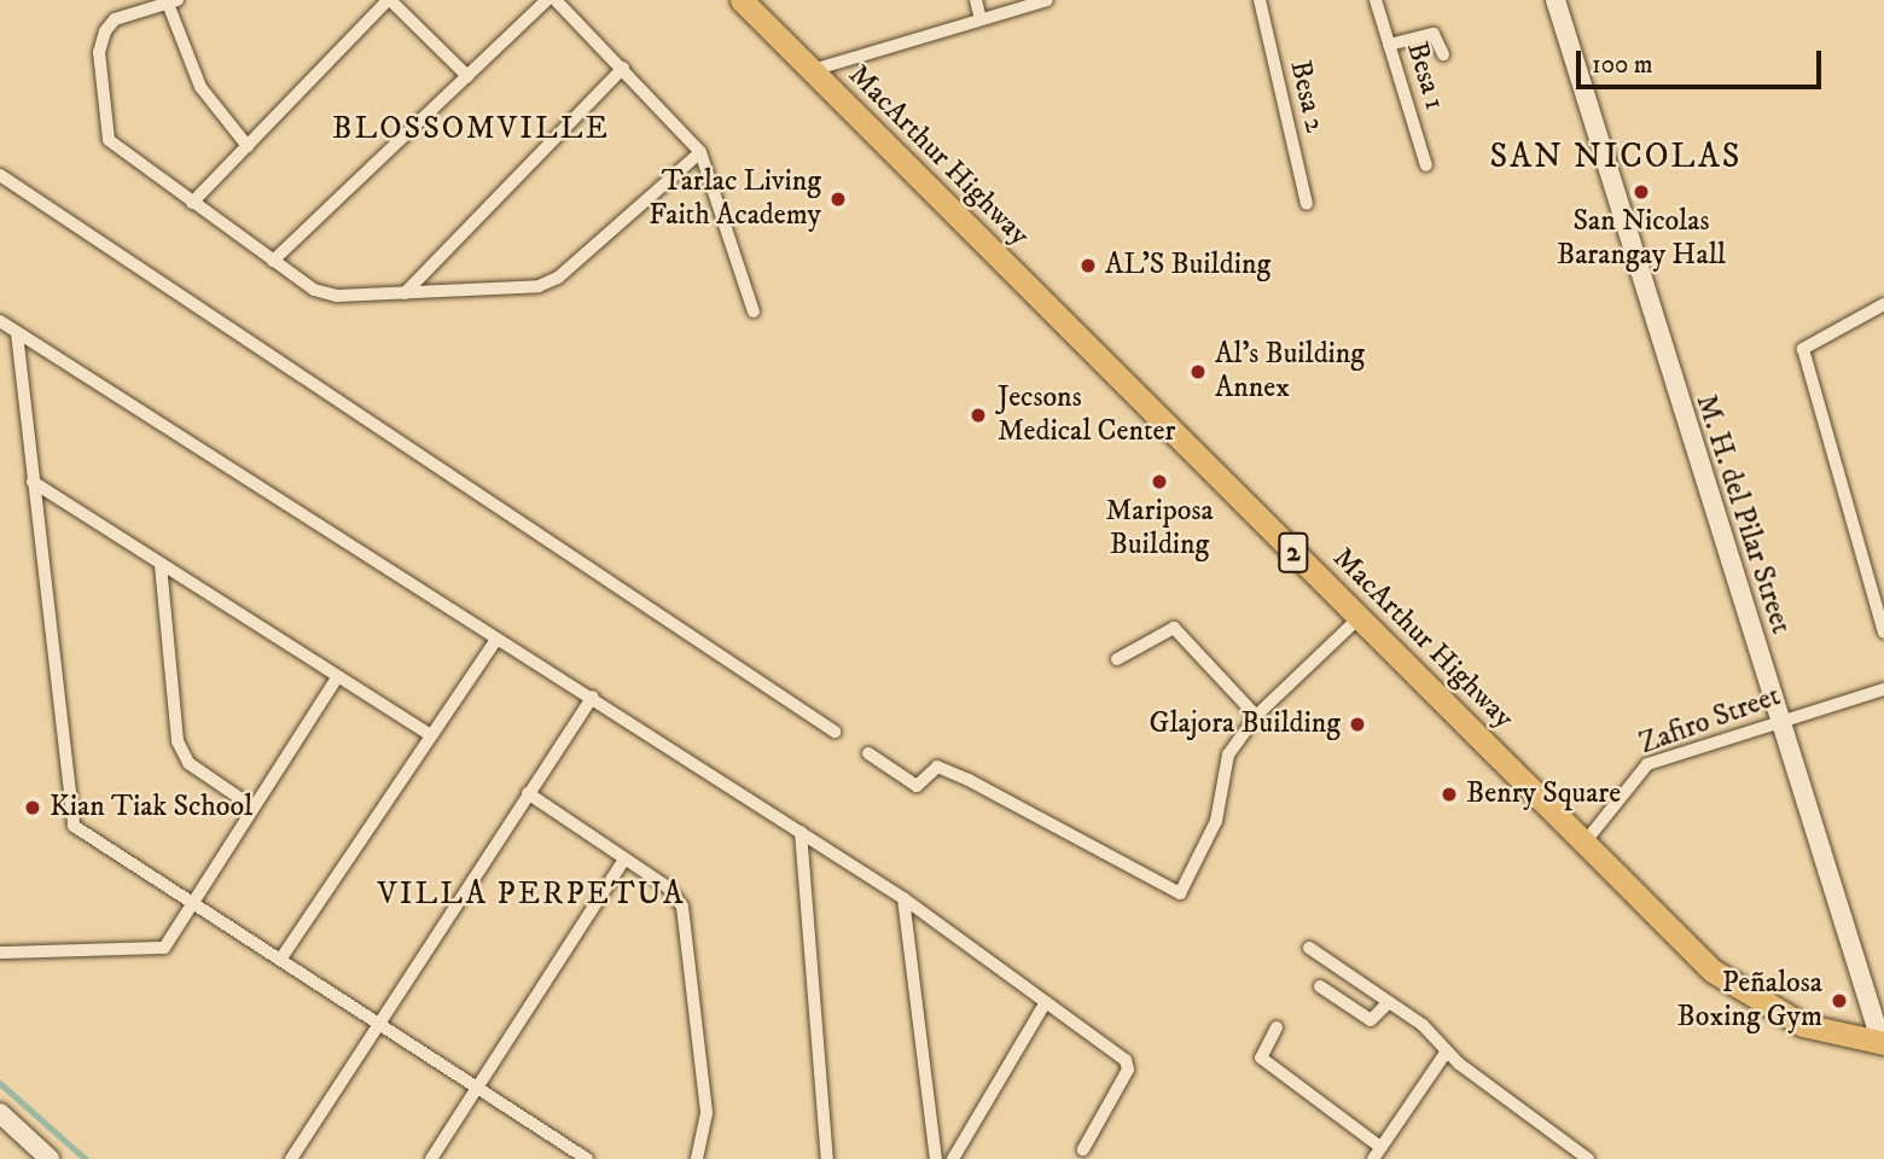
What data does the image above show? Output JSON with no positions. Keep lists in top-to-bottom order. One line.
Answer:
{"streets":{"highway":["MacArthur Highway","2"],"street":["Besa 1","Besa 2","M. H. del Pilar Street","Zafiro Street"]},"crossings":[["MacArthur Highway","M. H. del Pilar Street"],["MacArthur Highway","Zafiro Street"],["M. H. del Pilar Street","Zafiro Street"]],"districts":["BLOSSOMVILLE","SAN NICOLAS","VILLA PERPETUA"],"places":["San Nicolas Barangay Hall","Tarlac Living Faith Academy","AL'S Building","Al's Building Annex","Jecsons Medical Center","Mariposa Building","Glajora Building","Benry Square","Kian Tiak School","Peñalosa Boxing Gym"],"scale_bar":"100 m"}
